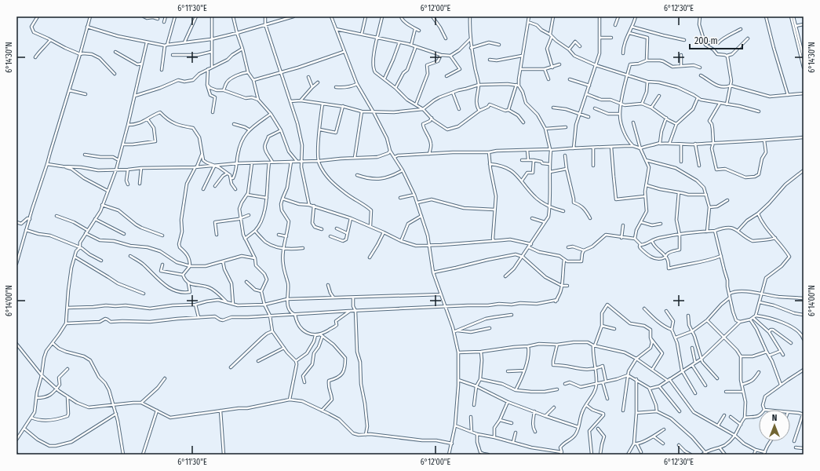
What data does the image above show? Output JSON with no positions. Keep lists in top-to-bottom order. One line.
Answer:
{"scale_bar":"200 m","north":"top","coordinates":["6°11'30\"E","6°12'00\"E","6°12'30\"E","6°14'30\"N","6°14'00\"N"]}
